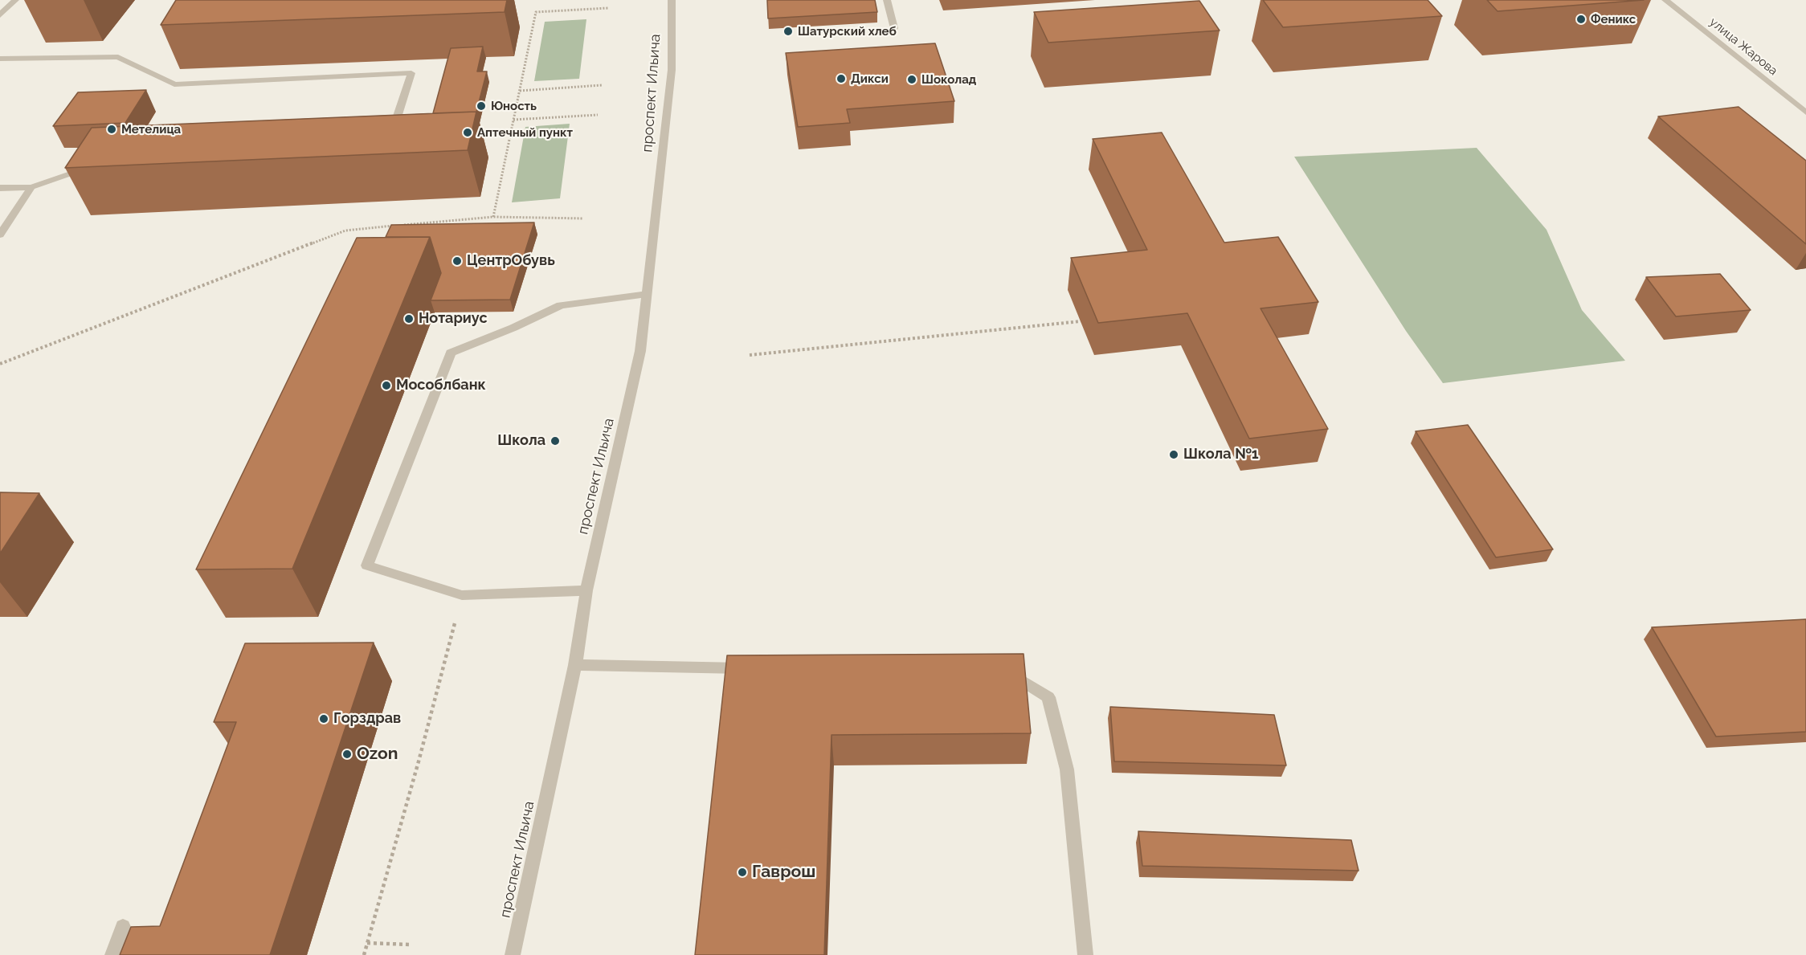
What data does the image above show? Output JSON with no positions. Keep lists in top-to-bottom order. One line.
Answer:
{"streets":{"street":["улица Жарова","проспект Ильича"]},"places":["Феникс","Шатурский хлеб","Дикси","Шоколад","Юность","Метелица","Аптечный пункт","ЦентрОбувь","Нотариус","Мособлбанк","Школа","Школа №1","Горздрав","Ozon","Гаврош"]}
